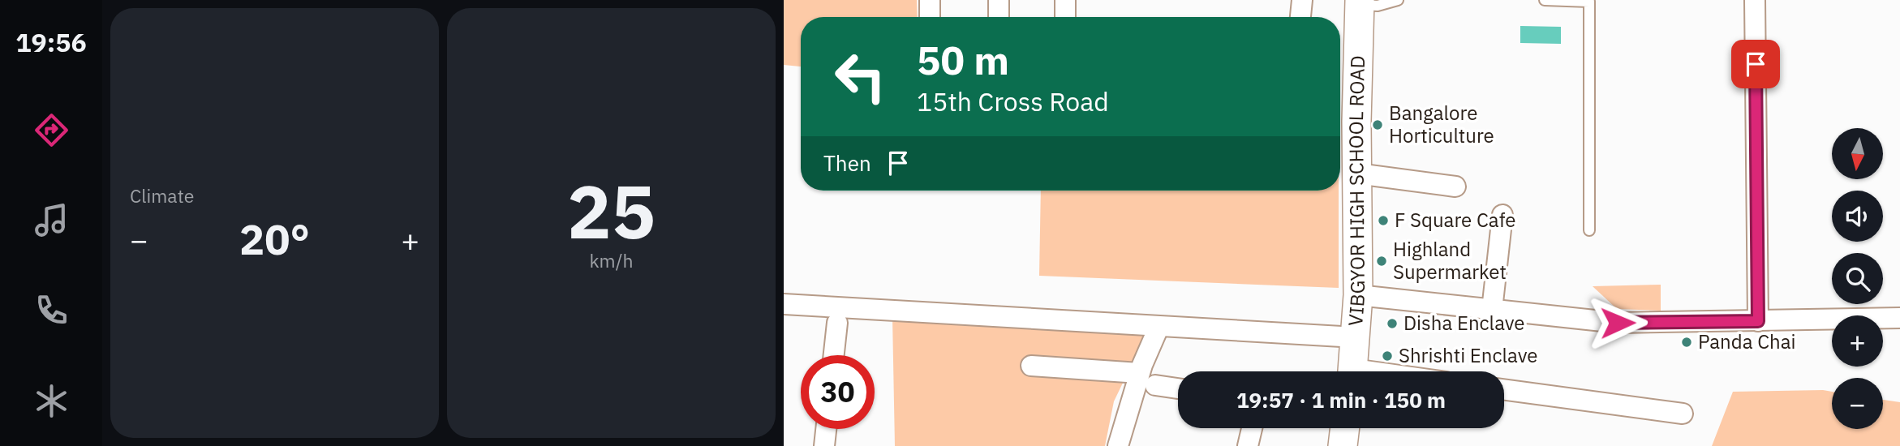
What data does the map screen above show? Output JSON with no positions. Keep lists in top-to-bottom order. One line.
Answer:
{"streets":{"street":["VIBGYOR HIGH SCHOOL ROAD"]},"places":["Bangalore Horticulture","F Square Cafe","Highland Supermarket","Disha Enclave","Panda Chai","Shrishti Enclave"],"north":"bottom","page":{"tabs":"19:56","tile":["Climate",["25","km/h"]],"turn":["50 m","15th Cross Road"],"map_buttons":["+","−"],"then":"Then","heat":["−","20°","+"],"limit":"30","trip":"19:57 · 1 min · 150 m"}}
